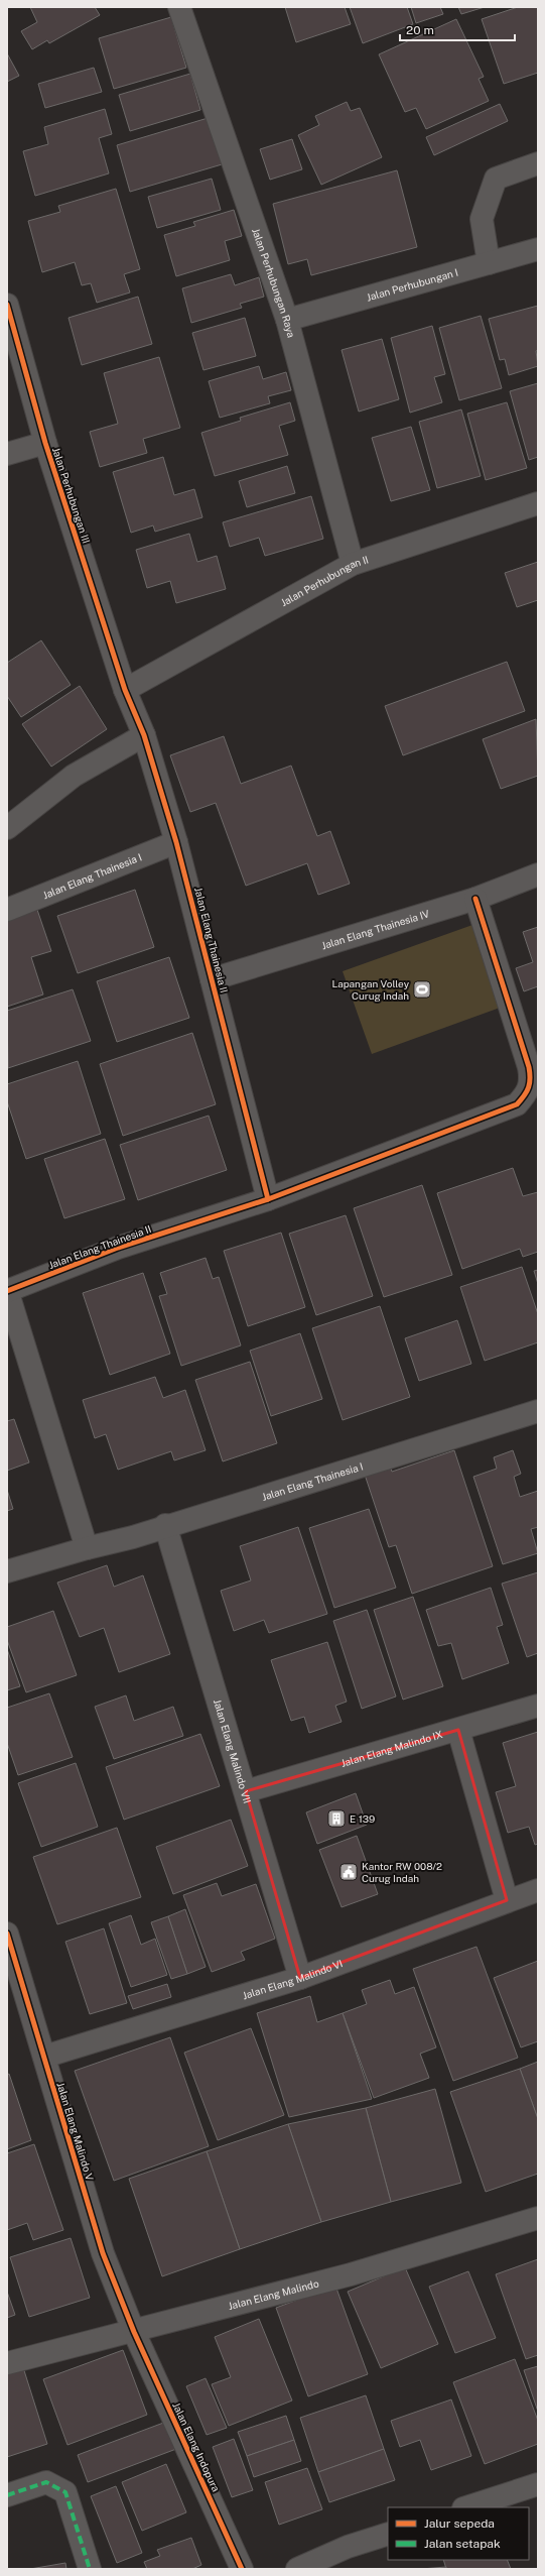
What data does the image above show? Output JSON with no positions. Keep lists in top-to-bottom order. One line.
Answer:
{"streets":{"street":["Jalan Perhubungan Raya","Jalan Perhubungan I","Jalan Perhubungan III","Jalan Perhubungan II","Jalan Elang Thainesia I","Jalan Elang Thainesia IV","Jalan Elang Thainesia II","Jalan Elang Malindo IX","Jalan Elang Malindo VII","Jalan Elang Malindo VI","Jalan Elang Malindo V","Jalan Elang Malindo","Jalan Elang Indopura"]},"crossings":[["Jalan Perhubungan Raya","Jalan Perhubungan I"],["Jalan Perhubungan Raya","Jalan Perhubungan II"],["Jalan Perhubungan III","Jalan Perhubungan II"],["Jalan Perhubungan III","Jalan Elang Thainesia II"],["Jalan Perhubungan II","Jalan Elang Thainesia II"],["Jalan Elang Thainesia I","Jalan Elang Thainesia II"],["Jalan Elang Thainesia I","Jalan Elang Malindo VII"],["Jalan Elang Thainesia IV","Jalan Elang Thainesia II"],["Jalan Elang Malindo IX","Jalan Elang Malindo VII"],["Jalan Elang Malindo VII","Jalan Elang Malindo VI"],["Jalan Elang Malindo VI","Jalan Elang Malindo V"],["Jalan Elang Malindo V","Jalan Elang Malindo"],["Jalan Elang Malindo V","Jalan Elang Indopura"],["Jalan Elang Malindo","Jalan Elang Indopura"]],"places":{"sports":["Lapangan Volley Curug Indah"],"building":["E 139"],"public building":["Kantor RW 008/2 Curug Indah"]},"legend":["Jalur sepeda","Jalan setapak"],"scale_bar":"20 m"}
